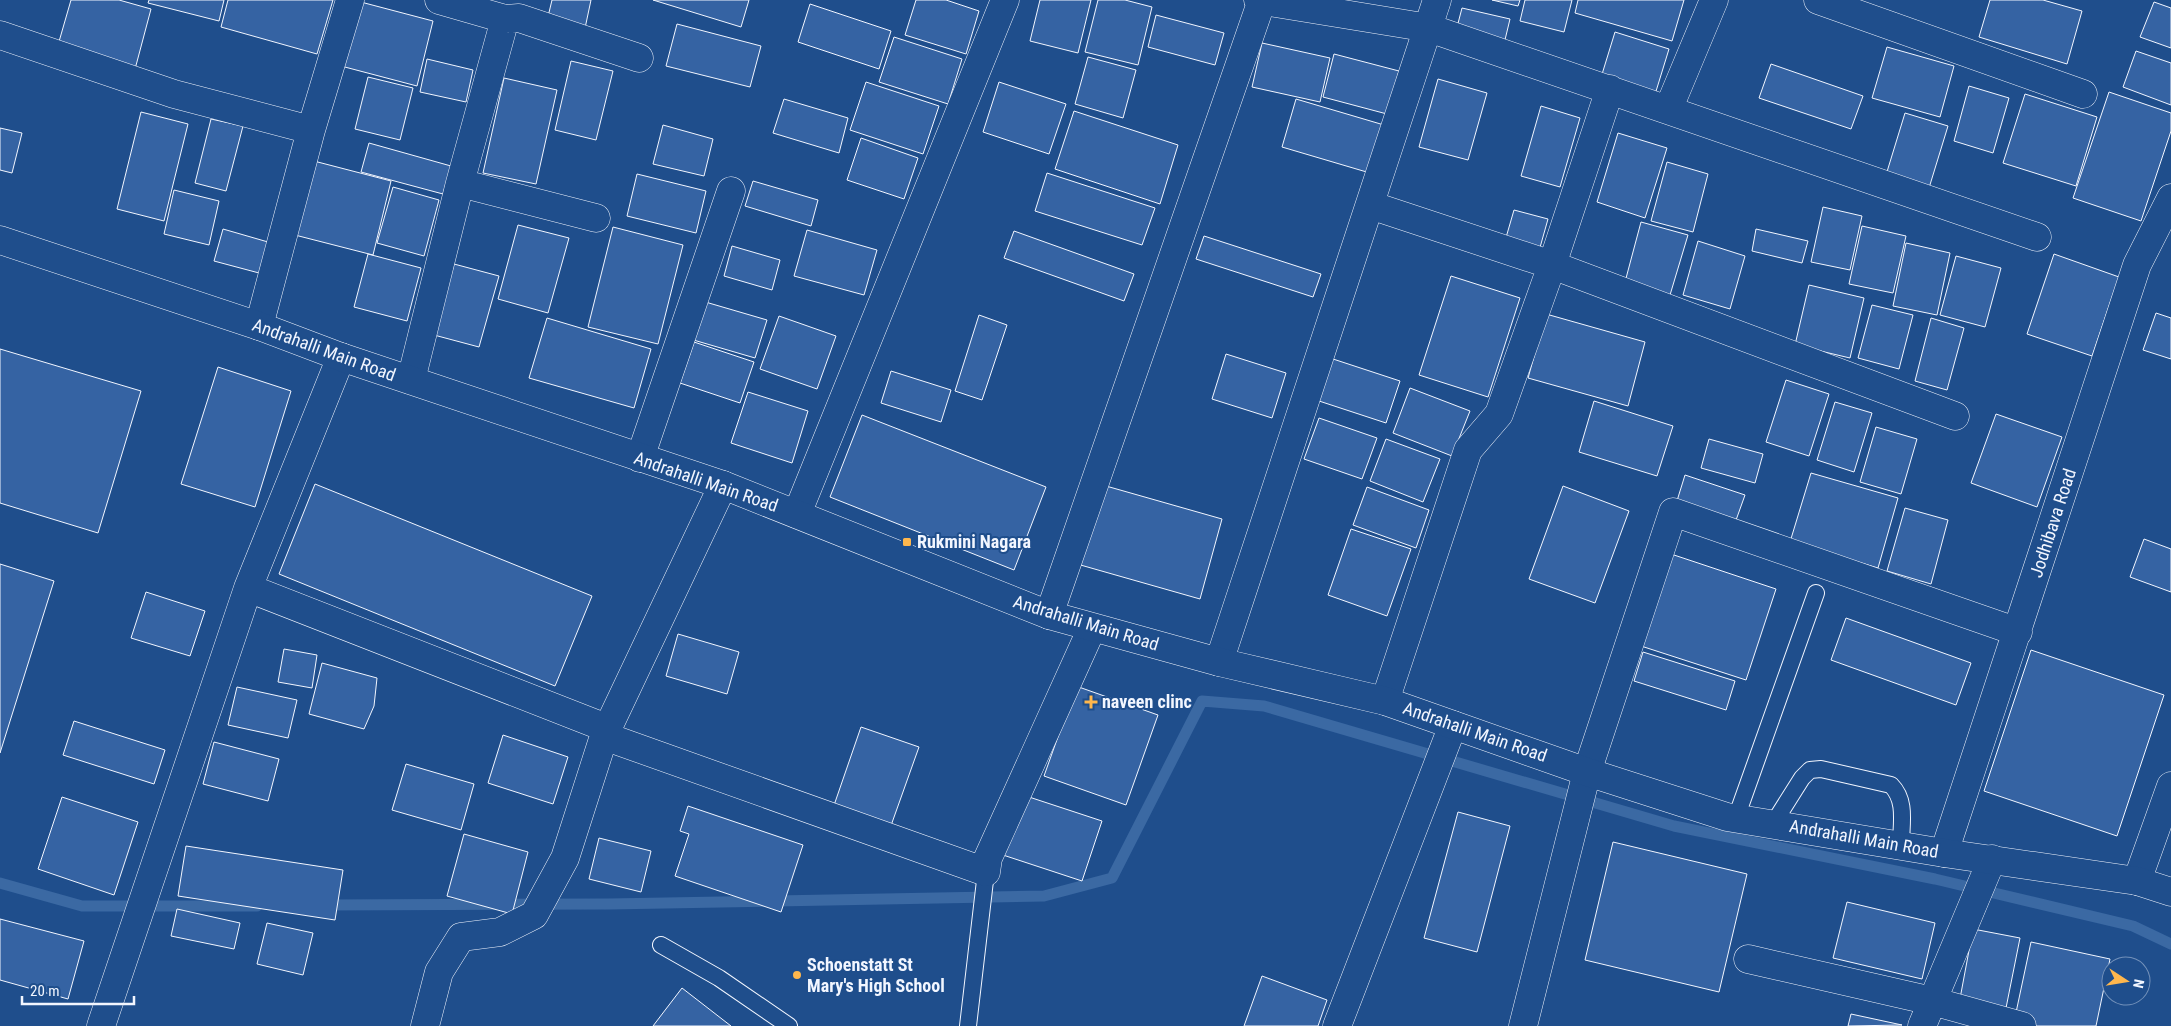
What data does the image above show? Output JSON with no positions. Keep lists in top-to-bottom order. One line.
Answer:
{"streets":{"street":["Andrahalli Main Road","Jodhibava Road"]},"crossings":[["Andrahalli Main Road","Jodhibava Road"]],"places":{"transit":["Rukmini Nagara"],"health":["naveen clinc"],"other":["Schoenstatt St Mary's High School"]},"scale_bar":"20 m","north":"right"}
